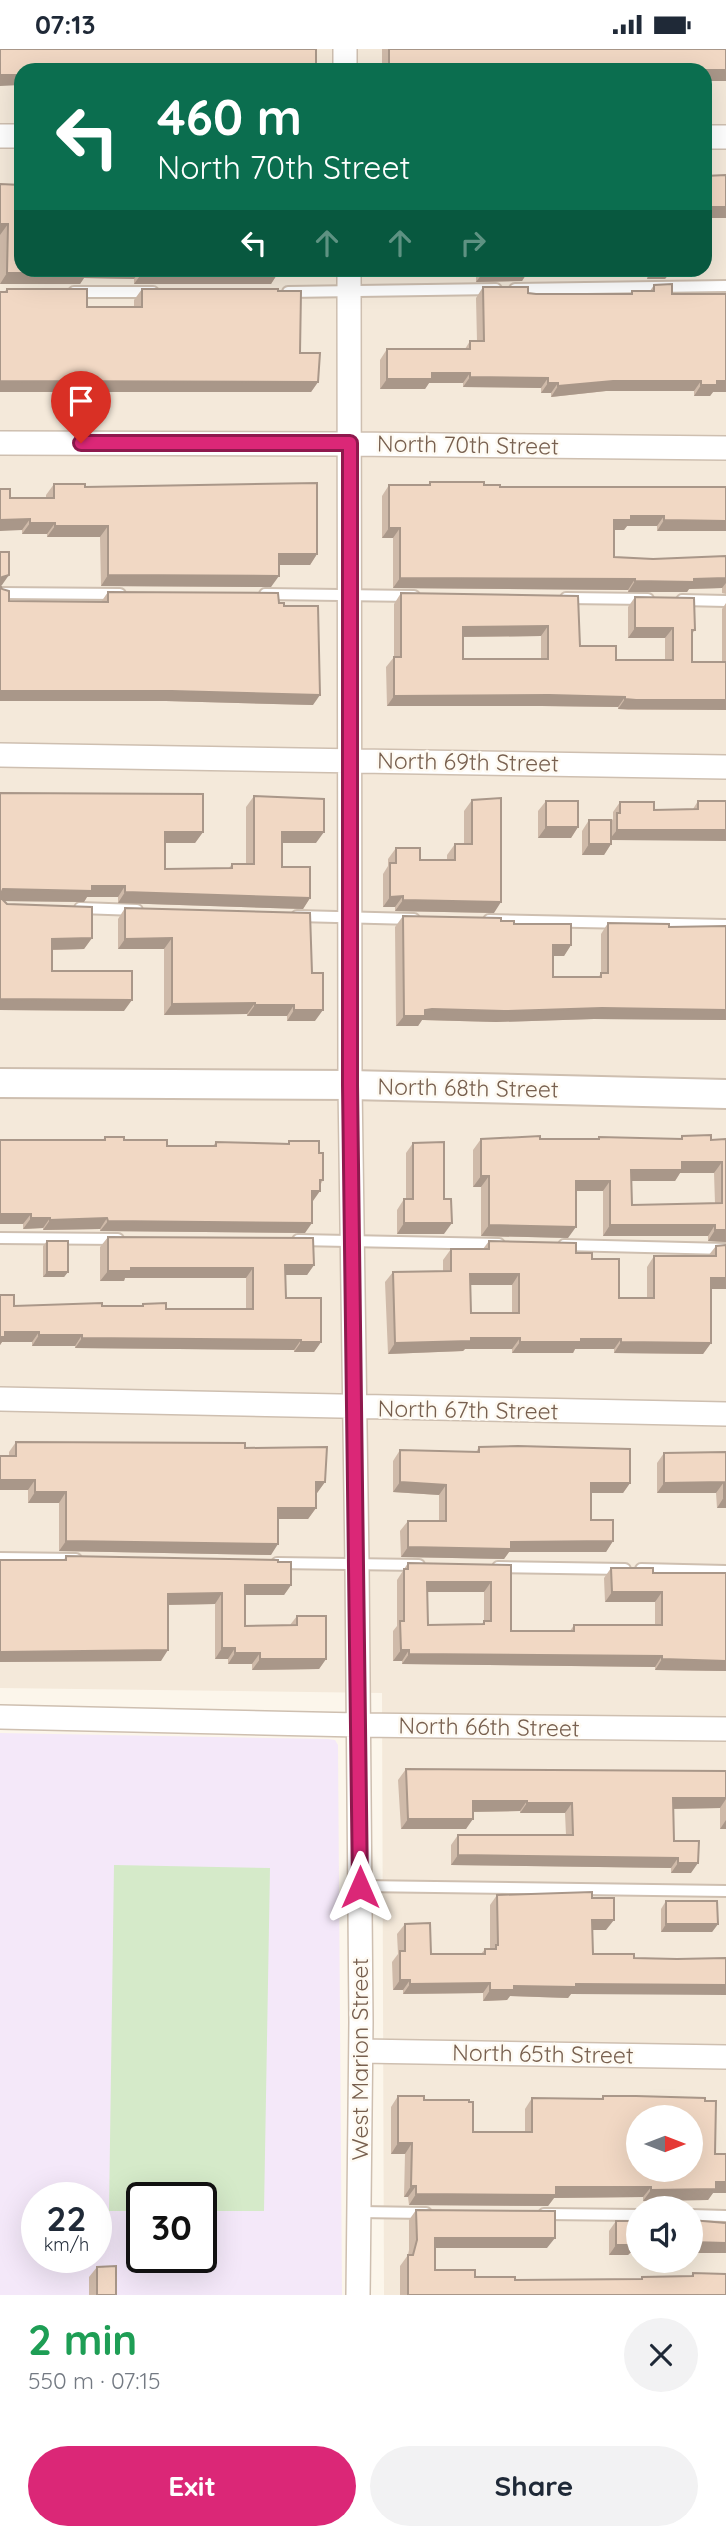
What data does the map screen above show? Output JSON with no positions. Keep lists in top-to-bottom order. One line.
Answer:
{"streets":{"street":["North 70th Street","North 69th Street","North 68th Street","North 67th Street","North 66th Street","North 65th Street","West Marion Street"]},"crossings":[["North 70th Street","West Marion Street"],["North 69th Street","West Marion Street"],["North 68th Street","West Marion Street"],["North 67th Street","West Marion Street"],["North 66th Street","West Marion Street"],["North 65th Street","West Marion Street"]],"north":"right","page":{"status":"07:13","turn":["460 m","North 70th Street"],"speed":"22 km/h","limit":"30","heading":["2 min","550 m · 07:15"],"buttons":["Exit","Share"]}}
